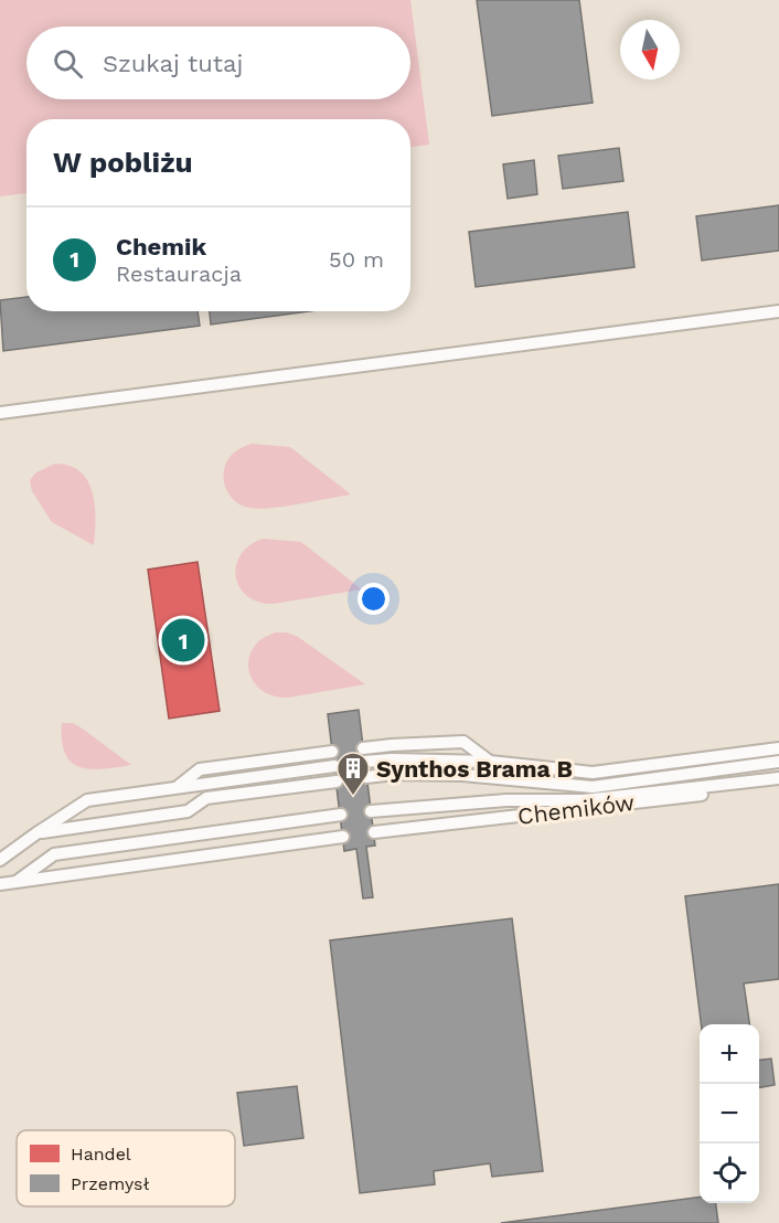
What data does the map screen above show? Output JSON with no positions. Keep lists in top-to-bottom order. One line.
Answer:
{"streets":{"lane":["Chemików"]},"places":{"building":["Synthos Brama B"]},"legend":["Handel","Przemysł"],"north":"bottom","page":{"search":"Szukaj tutaj","heading":"W pobliżu","list":[{"mark":"1","name":"Chemik","note":"Restauracja","value":"50 m"}],"pins":"1","map_buttons":["+","−"]}}
